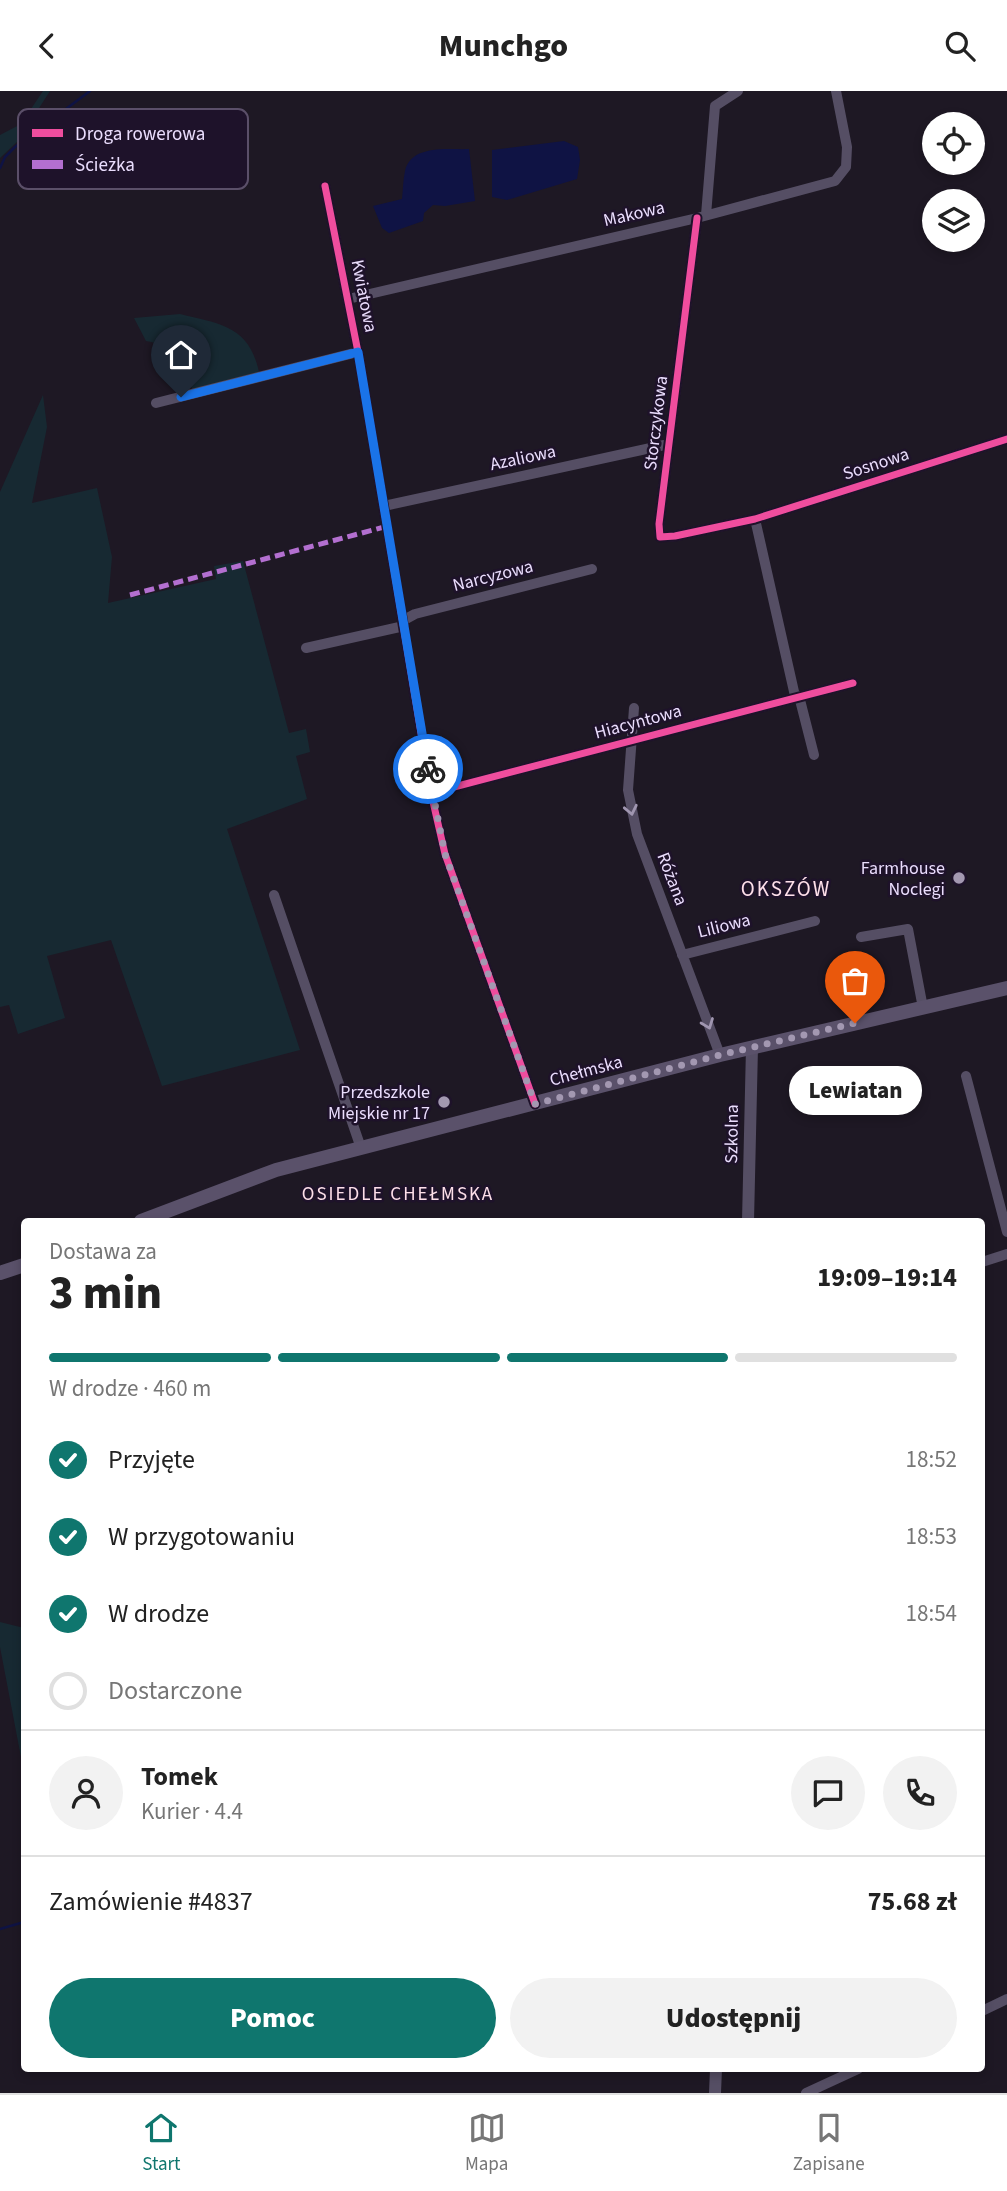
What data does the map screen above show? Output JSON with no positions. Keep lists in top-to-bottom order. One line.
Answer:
{"streets":{"main road":["Chełmska"],"street":["Makowa","Kwiatowa","Storczykowa","Azaliowa","Sosnowa","Narcyzowa","Hiacyntowa","Różana","Liliowa","Szkolna"]},"crossings":[["Makowa","Kwiatowa"],["Makowa","Storczykowa"],["Kwiatowa","Azaliowa"],["Kwiatowa","Narcyzowa"],["Kwiatowa","Hiacyntowa"],["Kwiatowa","Chełmska"],["Storczykowa","Azaliowa"],["Storczykowa","Sosnowa"],["Hiacyntowa","Różana"],["Różana","Liliowa"],["Różana","Chełmska"],["Chełmska","Szkolna"]],"one_way":["Różana"],"districts":["OKSZÓW","OSIEDLE CHEŁMSKA"],"places":["Farmhouse Noclegi","Lewiatan","Przedszkole Miejskie nr 17"],"legend":["Droga rowerowa","Ścieżka"],"page":{"header":"Munchgo","bubble":"Lewiatan","heading":["3 min","Dostawa za","19:09–19:14"],"panel":["Tomek","Kurier · 4.4","Zamówienie #4837","75.68 zł"],"bar":"W drodze · 460 m","list":[["Przyjęte","18:52"],["W przygotowaniu","18:53"],["W drodze","18:54"],"Dostarczone"],"buttons":["Pomoc","Udostępnij"],"tabs":["Start","Mapa","Zapisane"]}}
